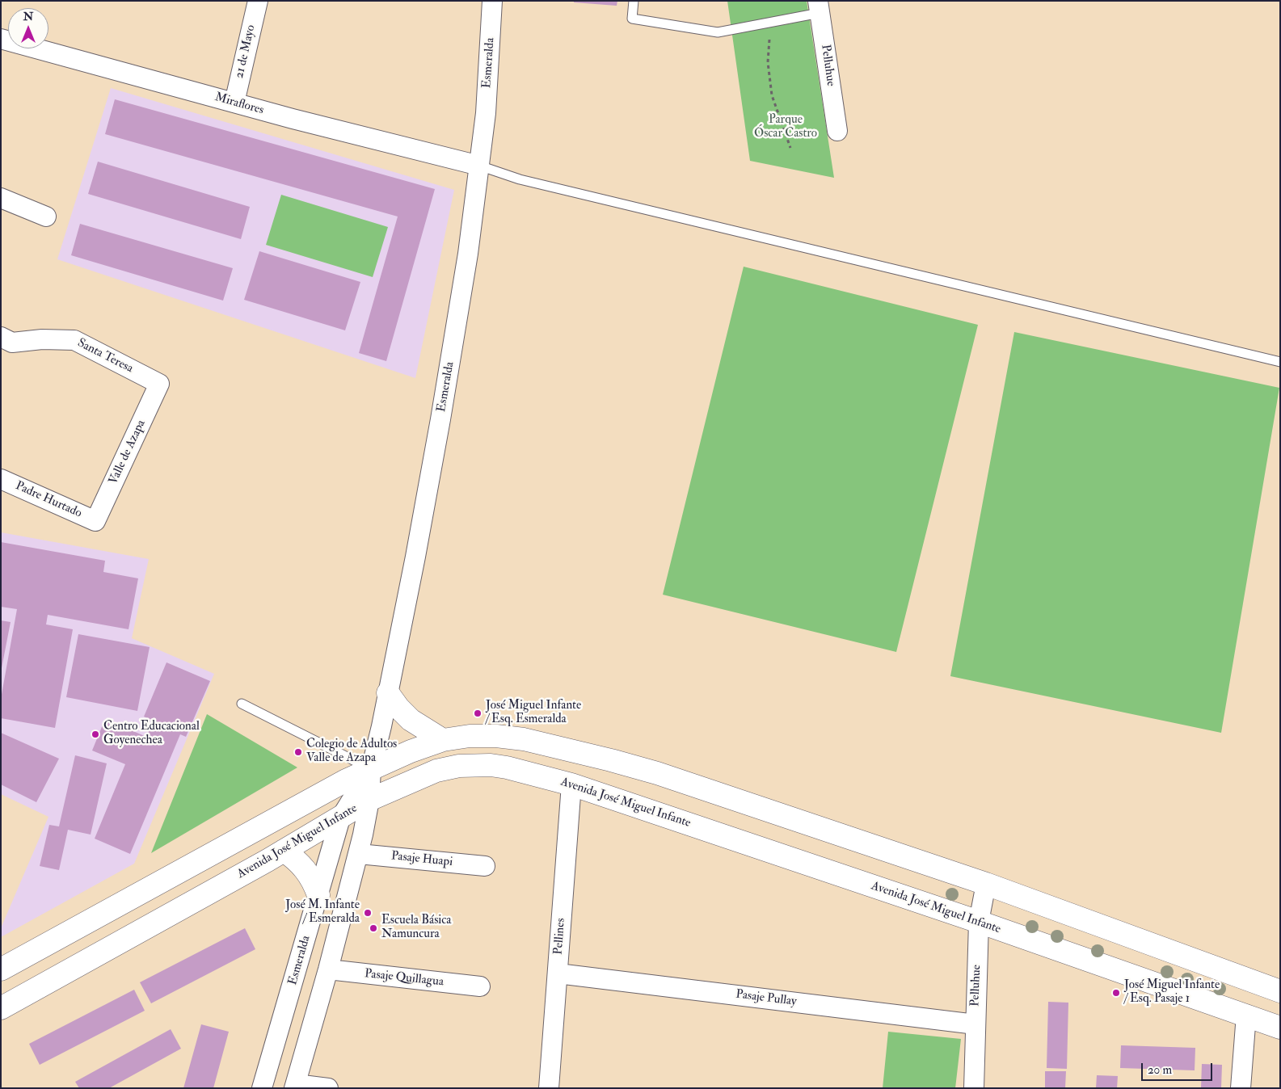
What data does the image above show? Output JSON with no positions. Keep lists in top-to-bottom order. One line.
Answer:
{"streets":{"main road":["Avenida José Miguel Infante"],"street":["21 de Mayo","Esmeralda","Pelluhue","Miraflores","Santa Teresa","Valle de Azapa","Padre Hurtado","Pasaje Huapi","Pellines","Pasaje Quillagua","Pasaje Pullay"]},"crossings":[["21 de Mayo","Miraflores"],["Esmeralda","Miraflores"],["Esmeralda","Avenida José Miguel Infante"],["Esmeralda","Pasaje Huapi"],["Esmeralda","Pasaje Quillagua"],["Pelluhue","Avenida José Miguel Infante"],["Pelluhue","Pasaje Pullay"],["Santa Teresa","Valle de Azapa"],["Valle de Azapa","Padre Hurtado"],["Avenida José Miguel Infante","Pellines"],["Pellines","Pasaje Pullay"]],"parks":["Parque Óscar Castro"],"places":["José Miguel Infante / Esq. Esmeralda","Centro Educacional Goyenechea","Colegio de Adultos Valle de Azapa","José M. Infante / Esmeralda","Escuela Básica Namuncura","José Miguel Infante / Esq. Pasaje 1"],"scale_bar":"20 m","north":"top"}
